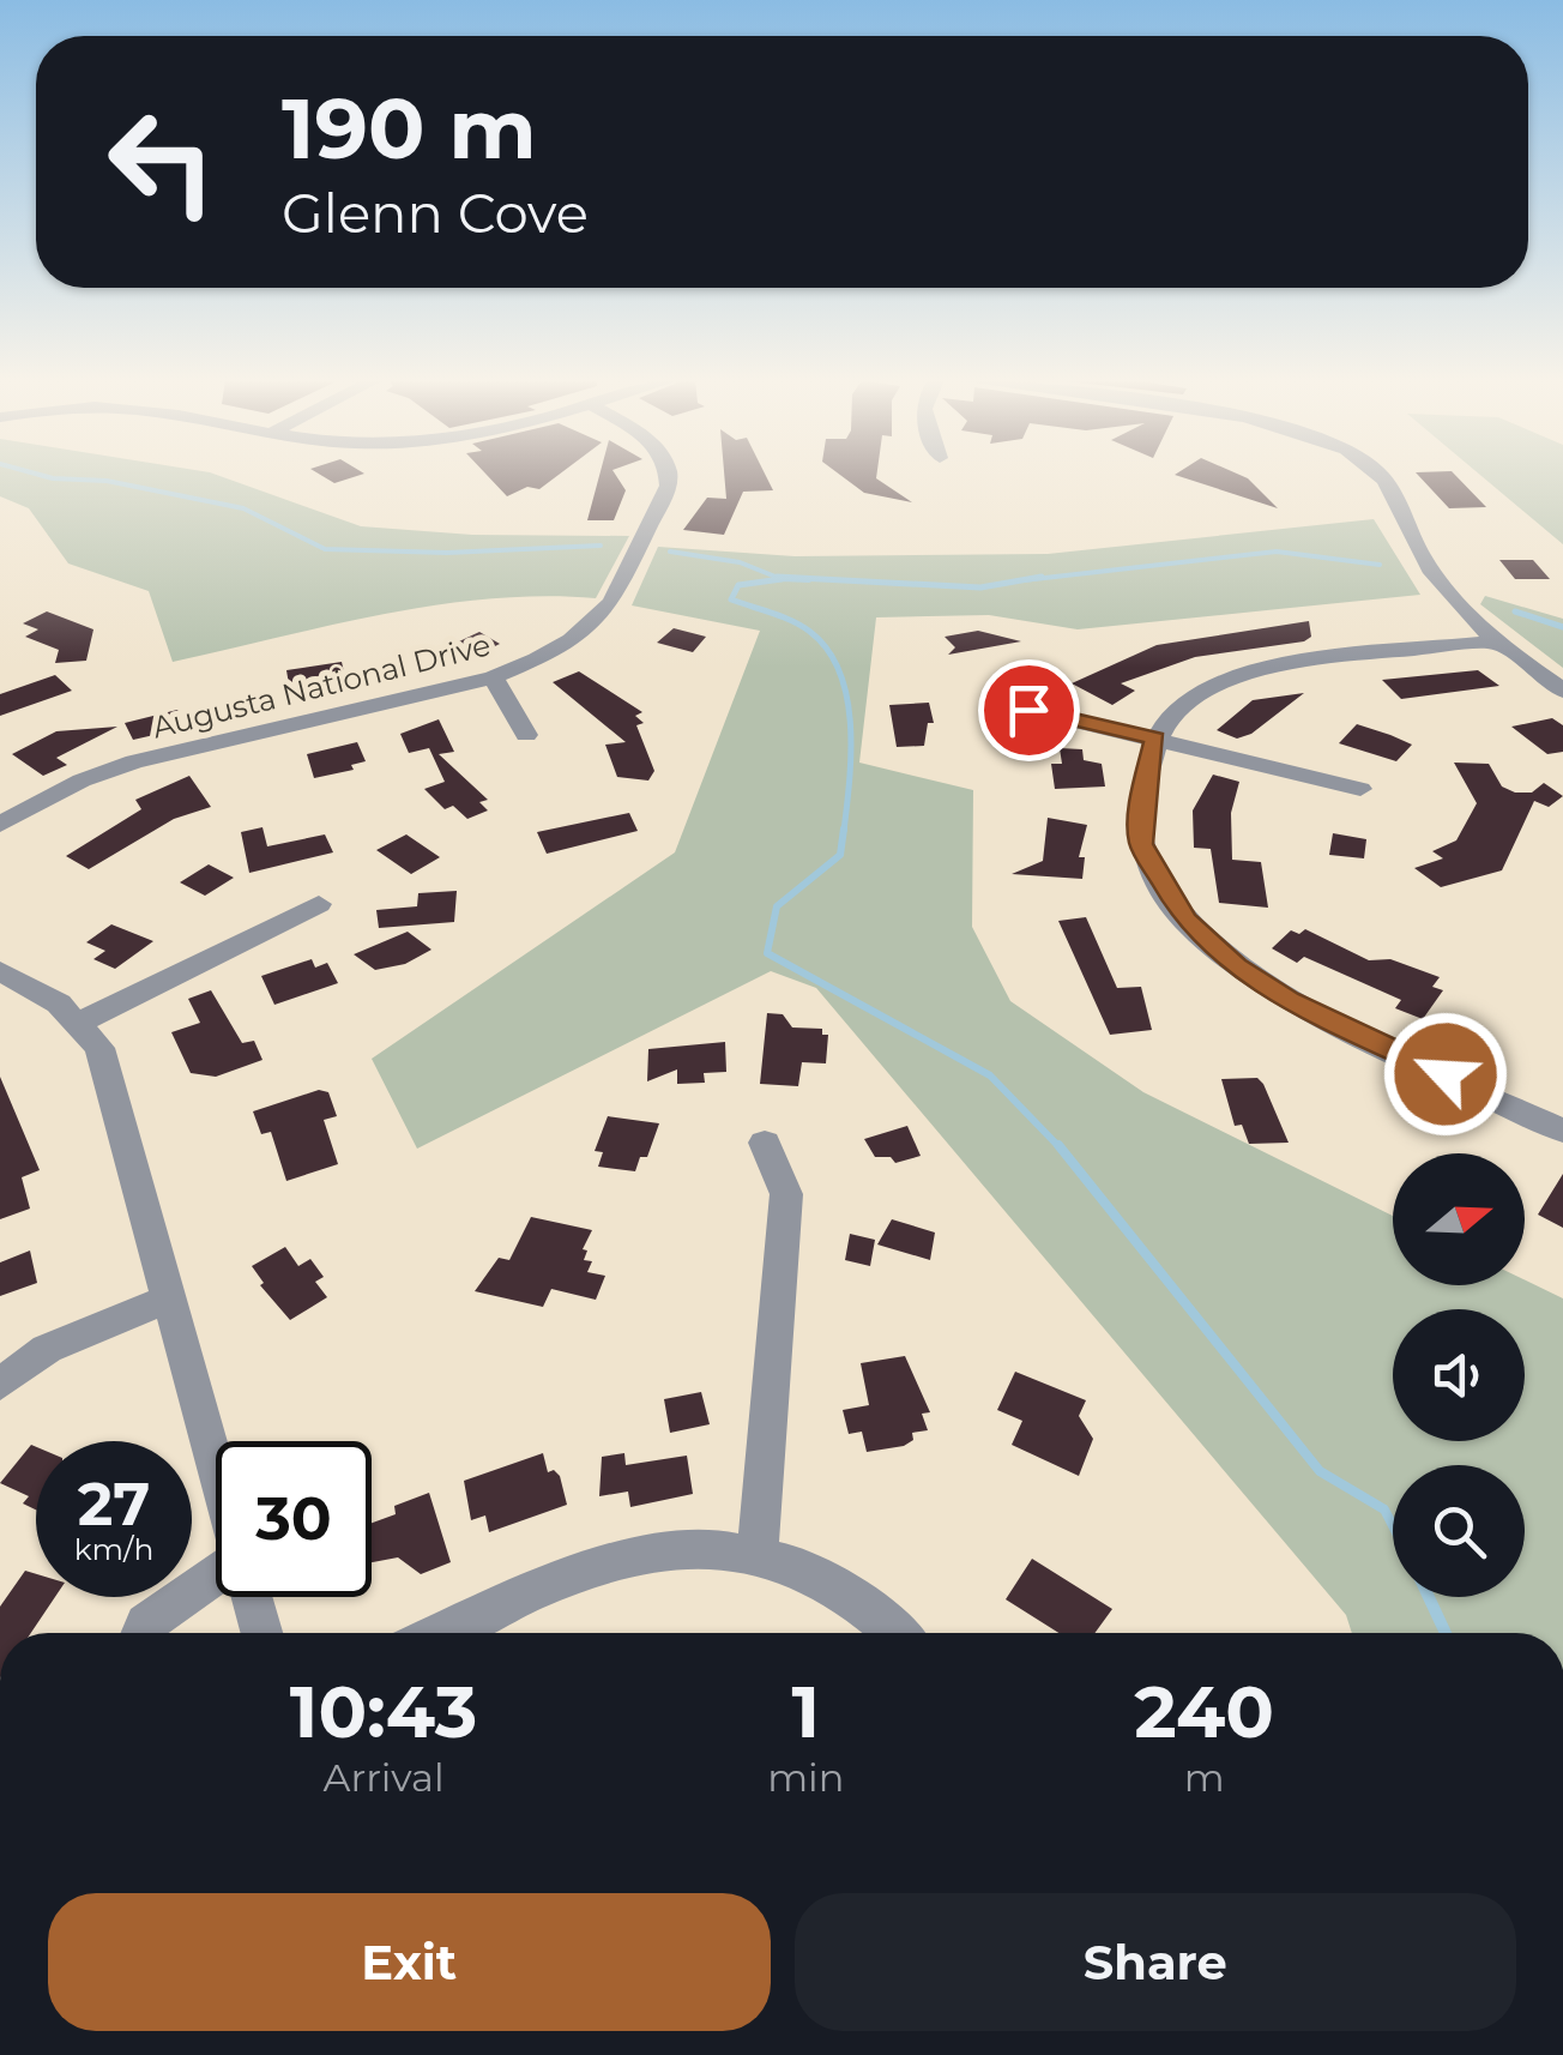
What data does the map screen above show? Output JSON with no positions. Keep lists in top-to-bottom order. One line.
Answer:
{"streets":{"street":["Augusta National Drive"]},"north":"right","page":{"turn":["190 m","Glenn Cove"],"speed":"27 km/h","limit":"30","eta":["10:43","Arrival","1","min","240","m"],"buttons":["Exit","Share"]}}
